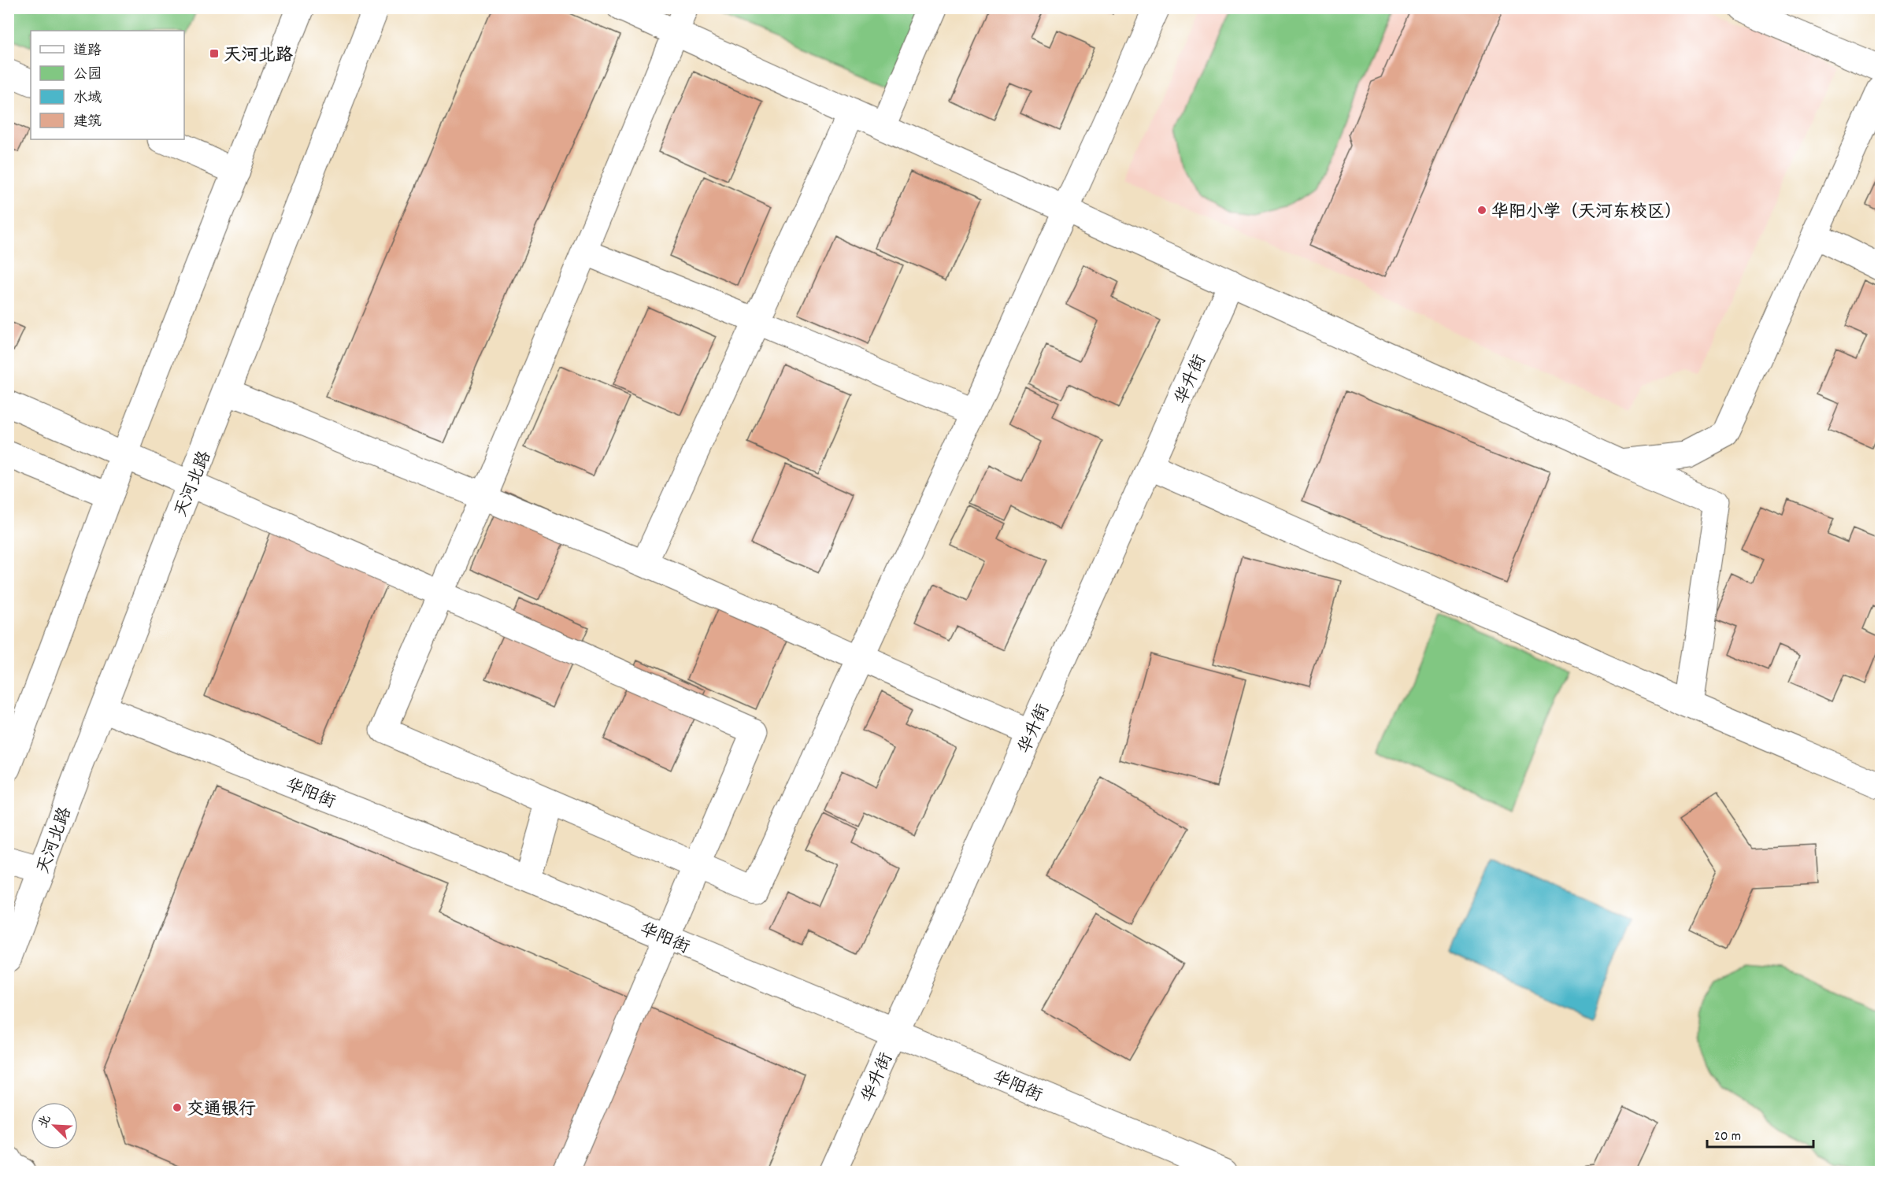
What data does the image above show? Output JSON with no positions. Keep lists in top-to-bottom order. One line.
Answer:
{"streets":{"street":["华升街","天河北路","华阳街"]},"crossings":[["华升街","华阳街"],["天河北路","华阳街"]],"places":{"transit":["天河北路"],"other":["华阳小学（天河东校区）","交通银行"]},"legend":["道路","公园","水域","建筑"],"scale_bar":"20 m","north":"top left"}
